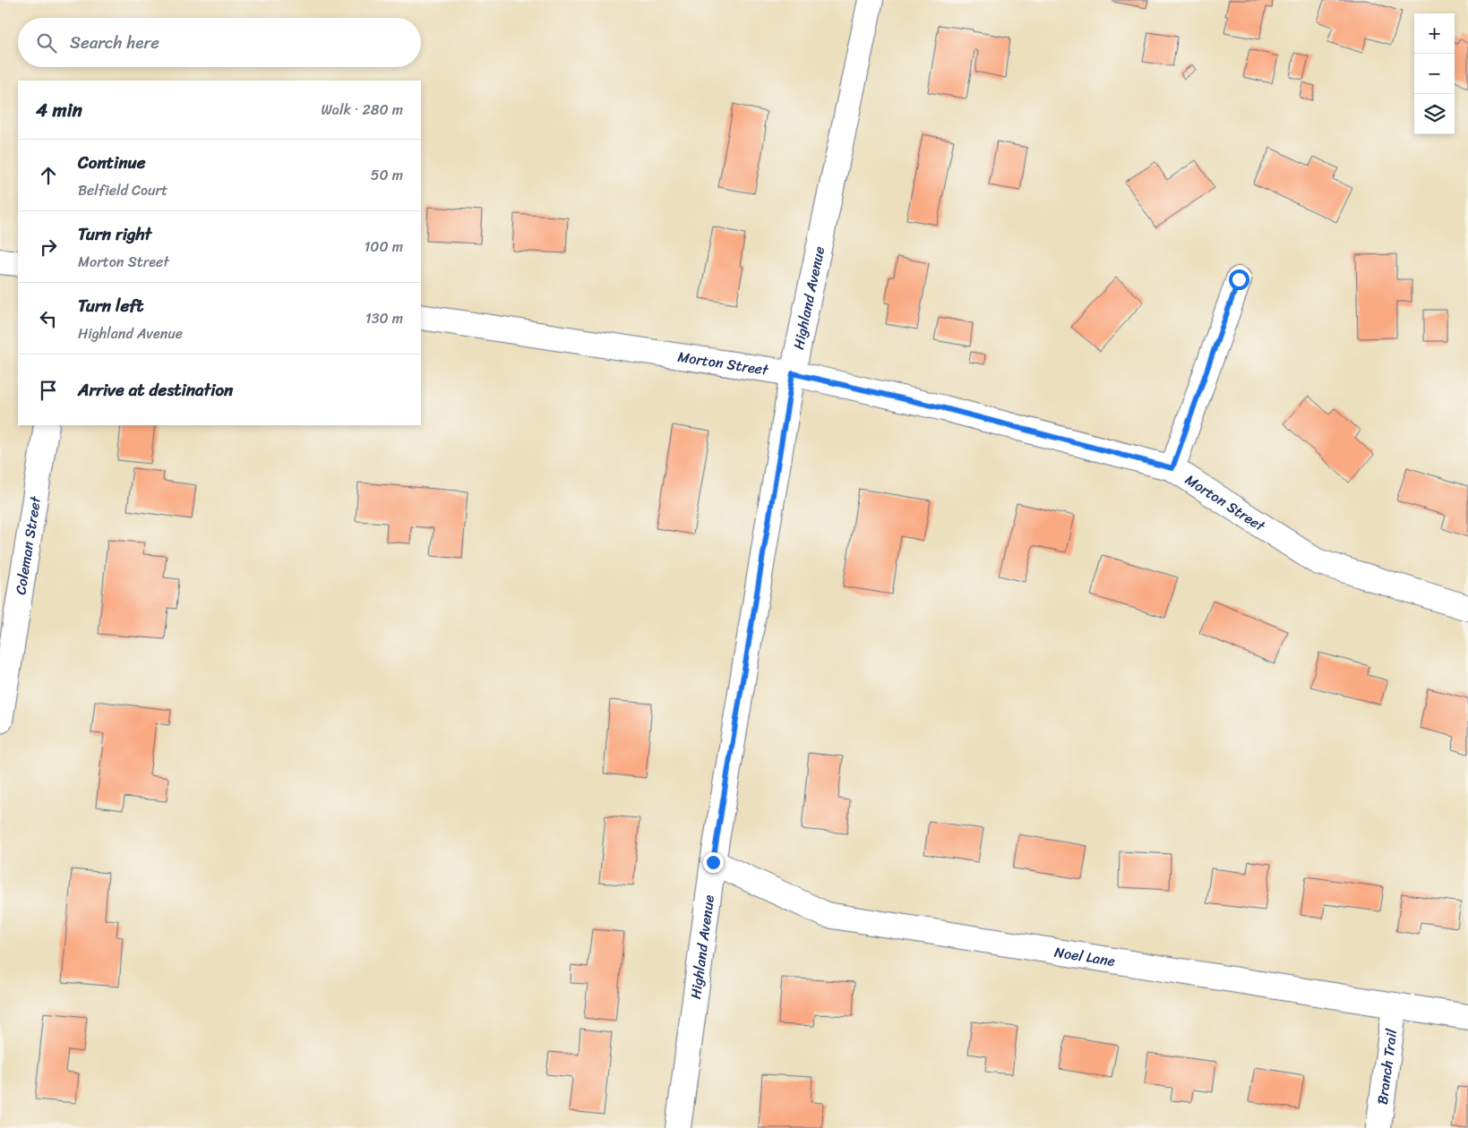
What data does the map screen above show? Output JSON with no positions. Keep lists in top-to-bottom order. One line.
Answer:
{"streets":{"street":["Highland Avenue","Morton Street","Coleman Street","Noel Lane","Branch Trail"]},"crossings":[["Highland Avenue","Morton Street"],["Highland Avenue","Noel Lane"],["Noel Lane","Branch Trail"]],"page":{"map_buttons":["+","−"],"search":"Search here","heading":["4 min","Walk · 280 m"],"list":[["Continue","Belfield Court","50 m"],["Turn right","Morton Street","100 m"],["Turn left","Highland Avenue","130 m"],"Arrive at destination"]}}
